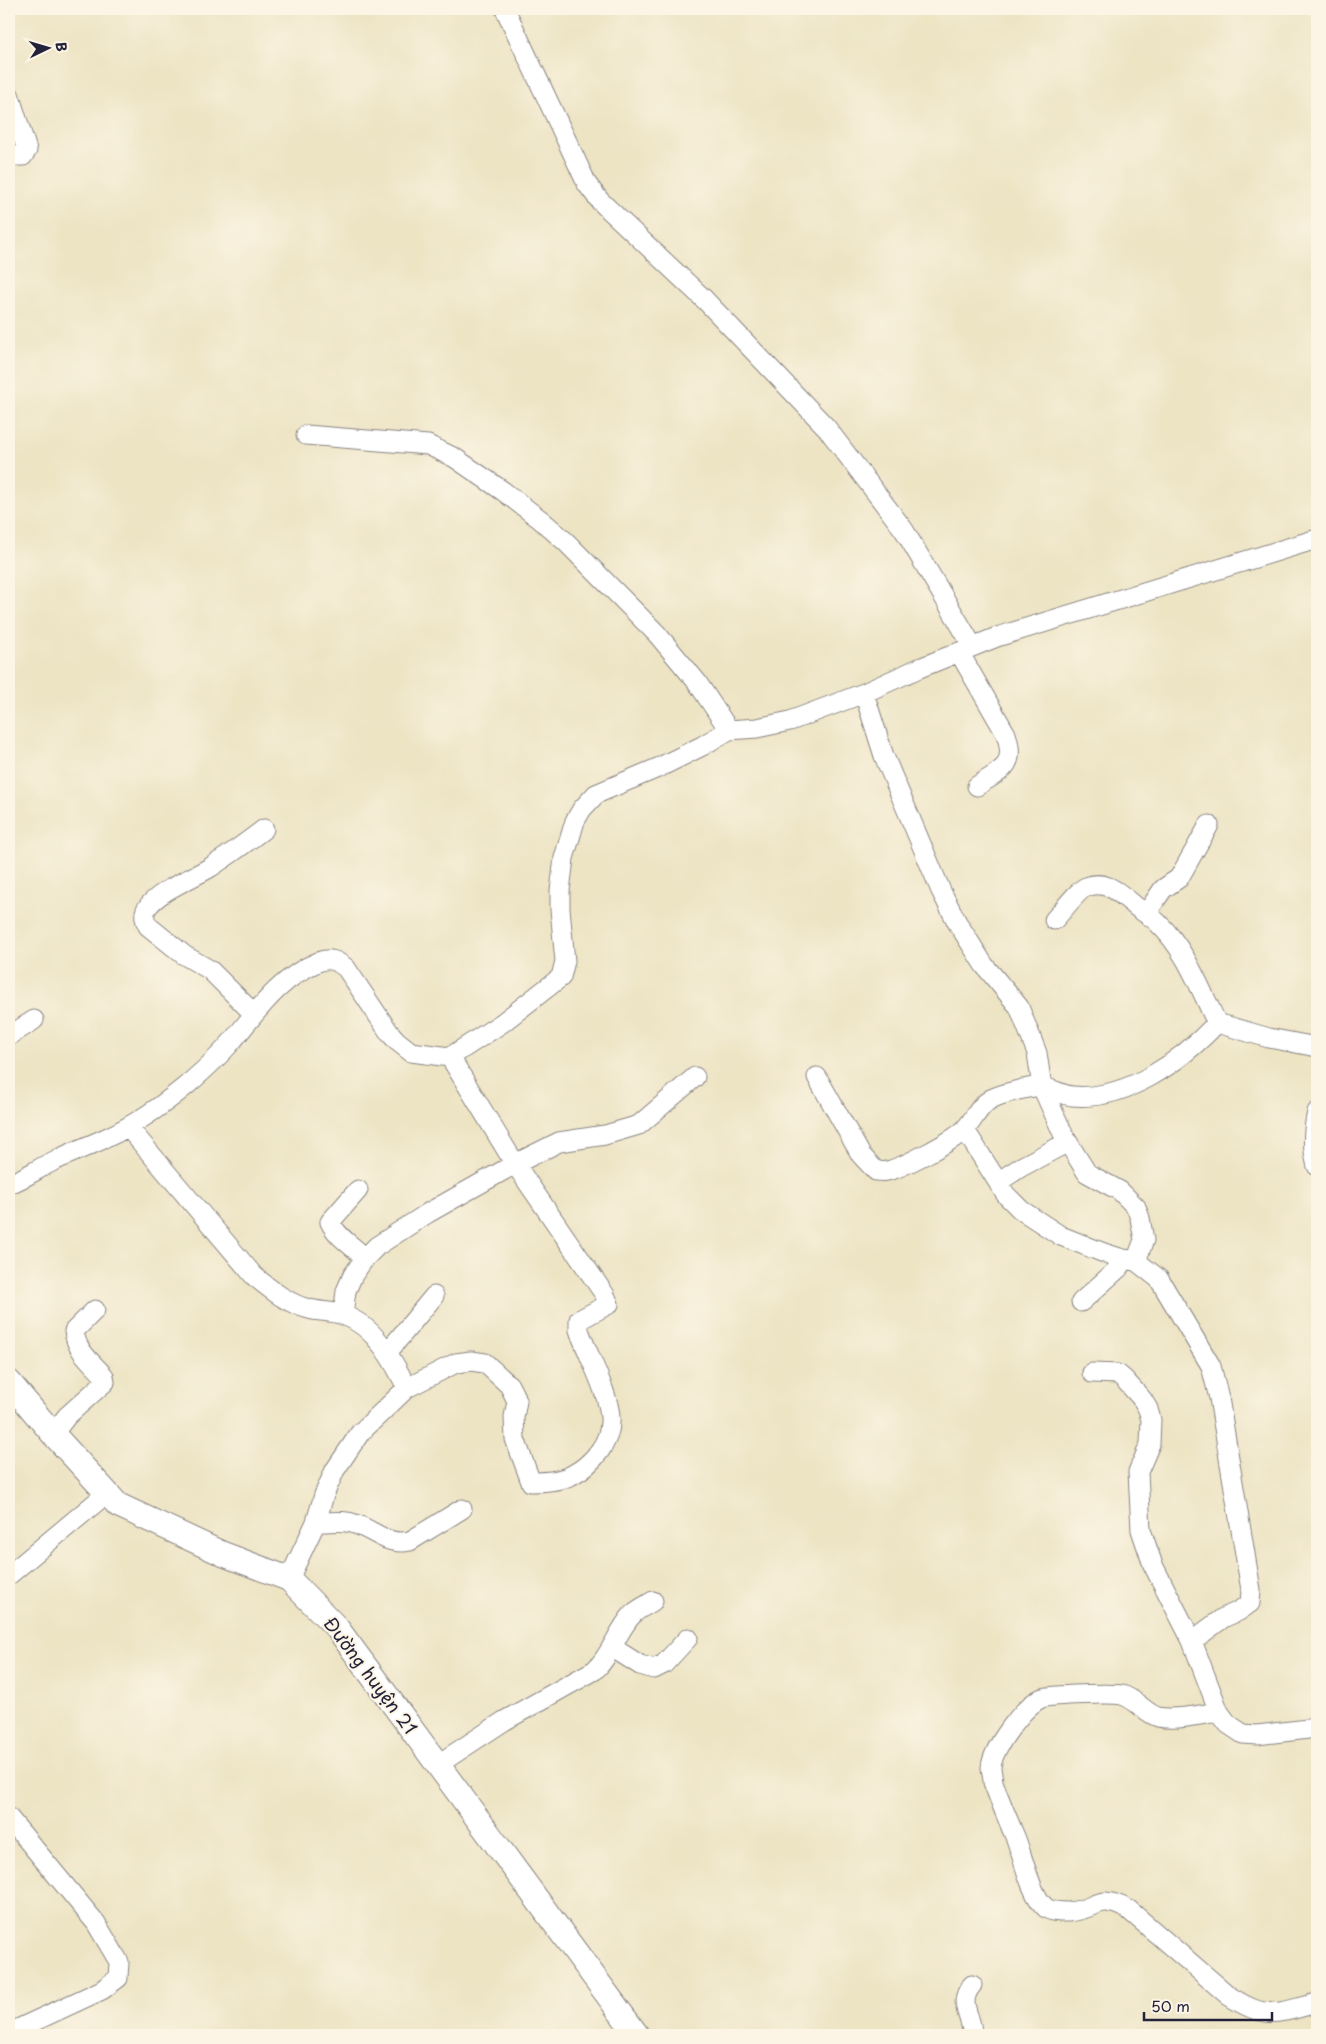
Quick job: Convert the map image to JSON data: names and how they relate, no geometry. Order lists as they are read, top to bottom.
{
  "streets": {
    "street": ["Đường huyện 21"]
  },
  "scale_bar": "50 m",
  "north": "right"
}
